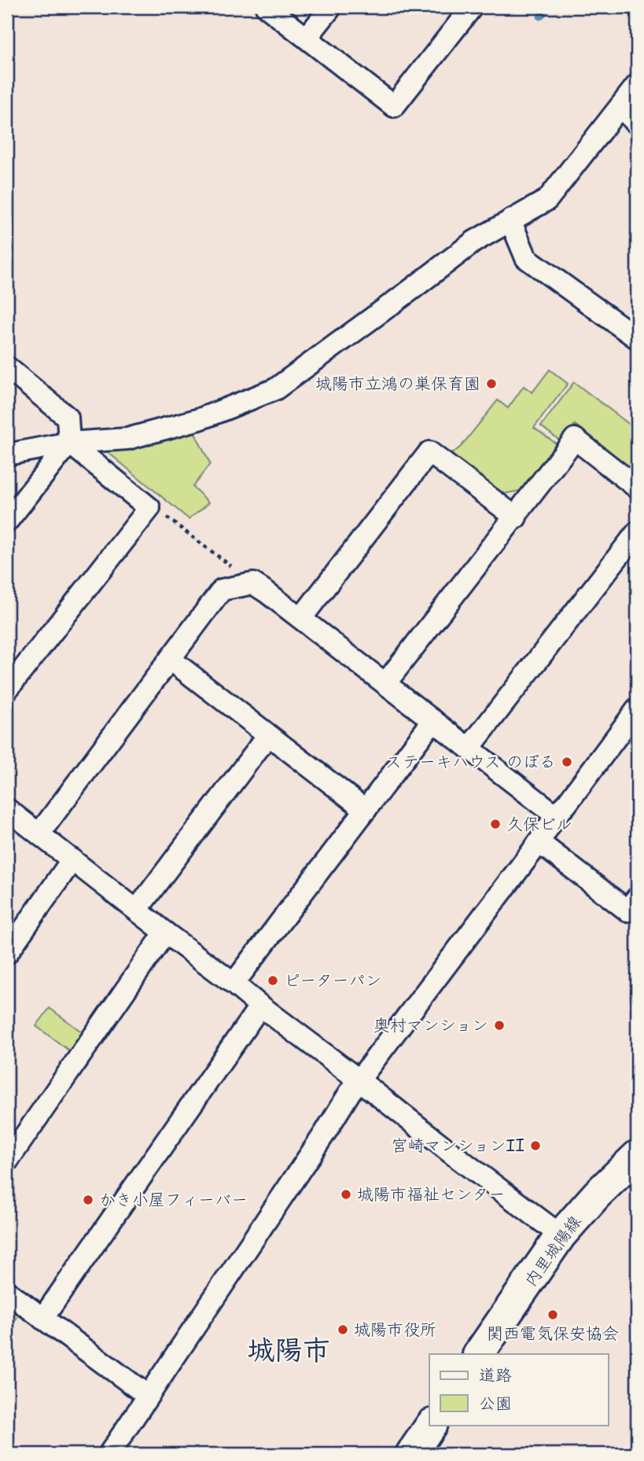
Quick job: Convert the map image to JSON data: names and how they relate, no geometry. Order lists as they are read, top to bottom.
{
  "streets": {
    "main road": ["内里城陽線"]
  },
  "districts": ["城陽市"],
  "places": [
    "城陽市立鴻の巣保育園",
    "ステーキハウス のぼる",
    "久保ビル",
    "ピーターパン",
    "奥村マンション",
    "宮崎マンションII",
    "城陽市福祉センター",
    "かき小屋フィーバー",
    "関西電気保安協会",
    "城陽市役所"
  ],
  "legend": ["道路", "公園"]
}
